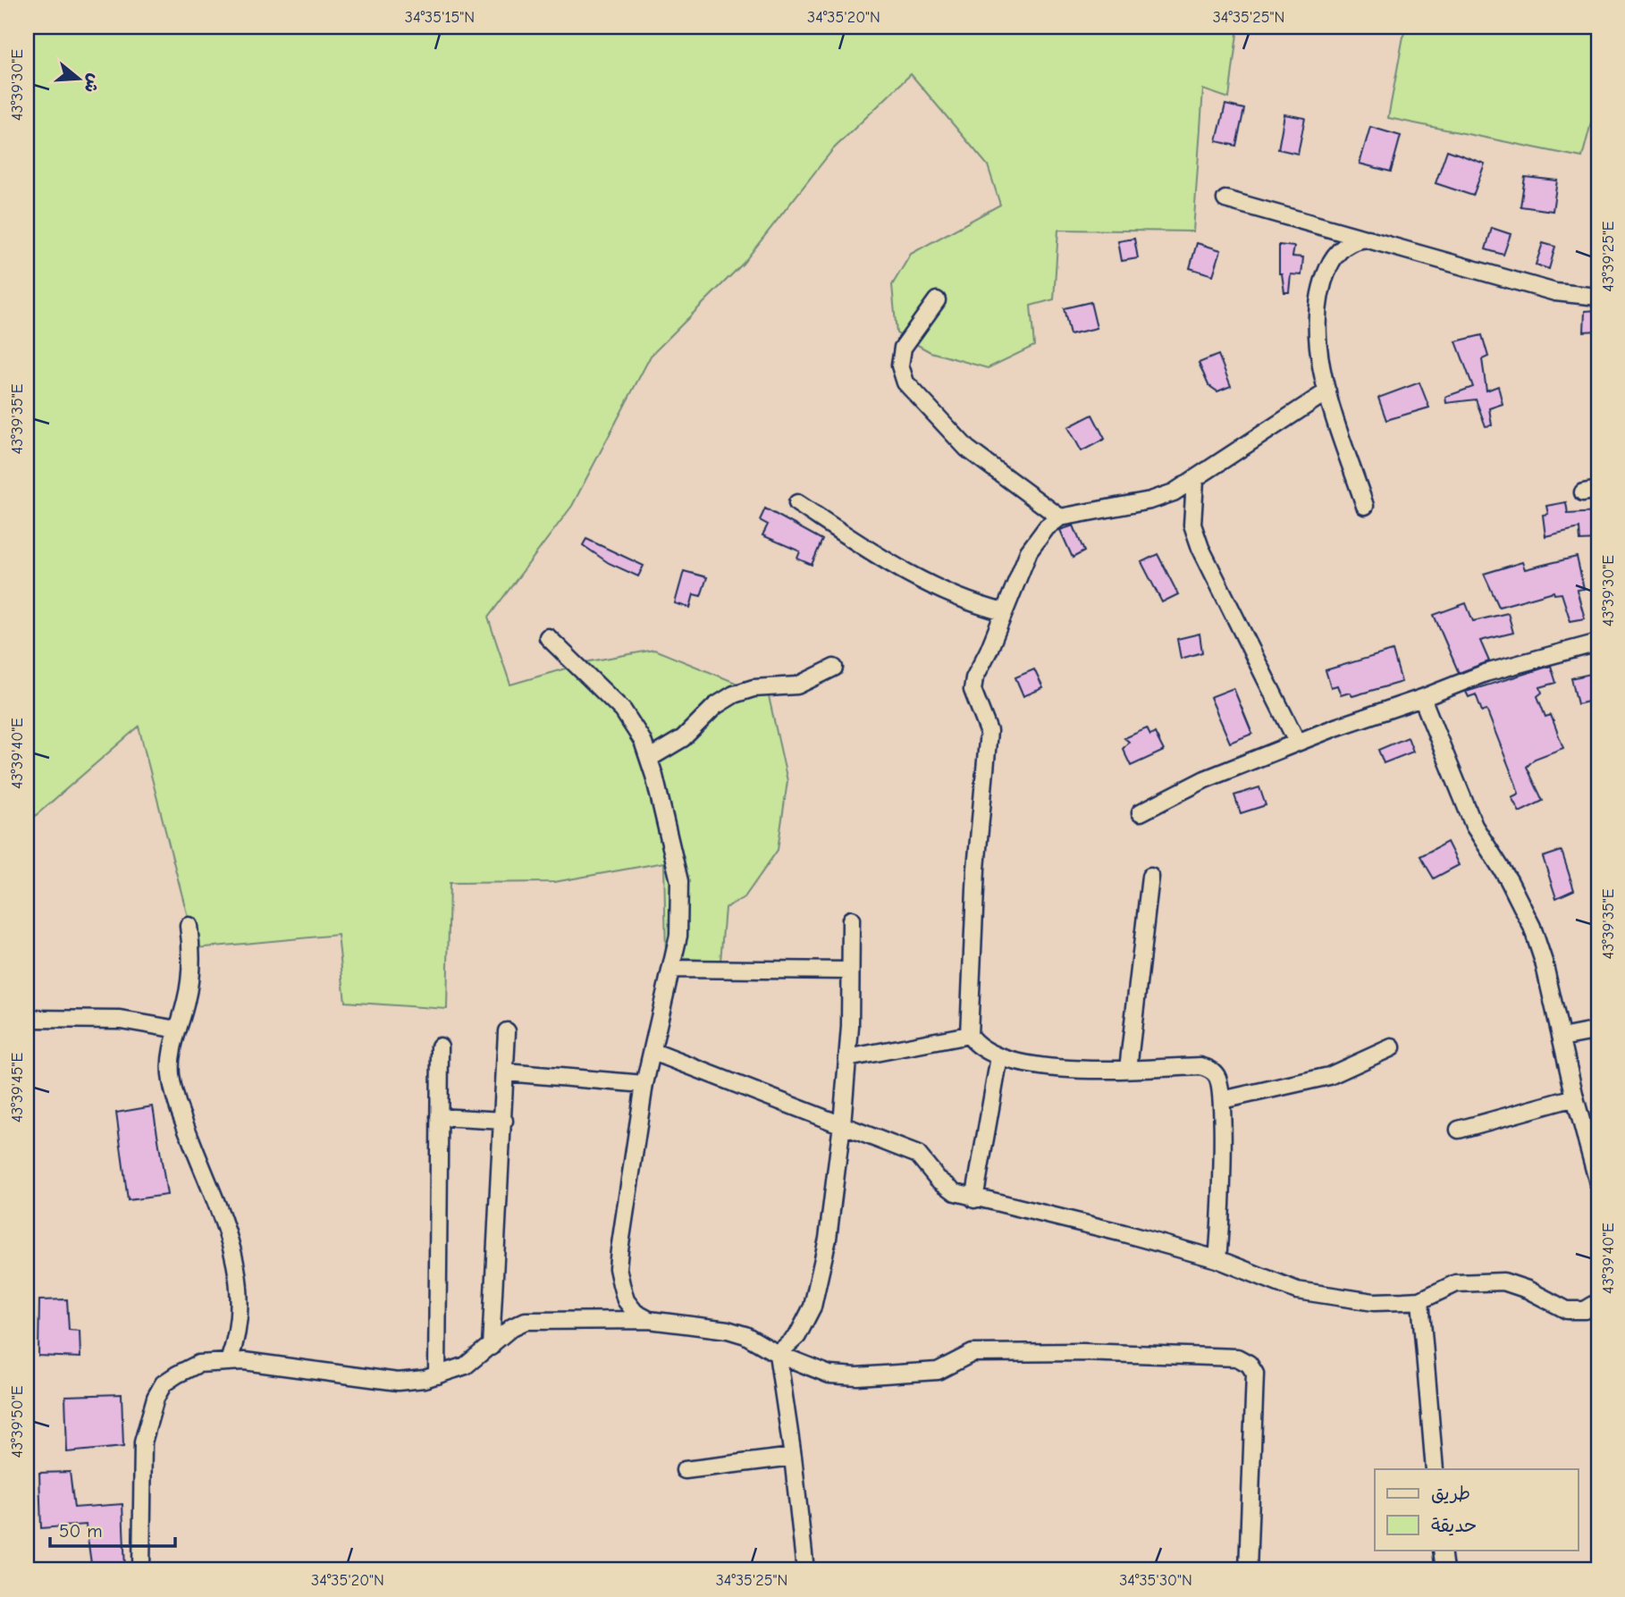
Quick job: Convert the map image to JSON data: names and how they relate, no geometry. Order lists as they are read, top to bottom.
{
  "legend": ["طريق", "حديقة"],
  "scale_bar": "50 m",
  "north": "right",
  "coordinates": [
    "34°35'15\"N",
    "34°35'20\"N",
    "34°35'25\"N",
    "43°39'30\"E",
    "43°39'25\"E",
    "43°39'35\"E",
    "43°39'40\"E",
    "43°39'45\"E",
    "43°39'50\"E",
    "34°35'30\"N"
  ]
}
